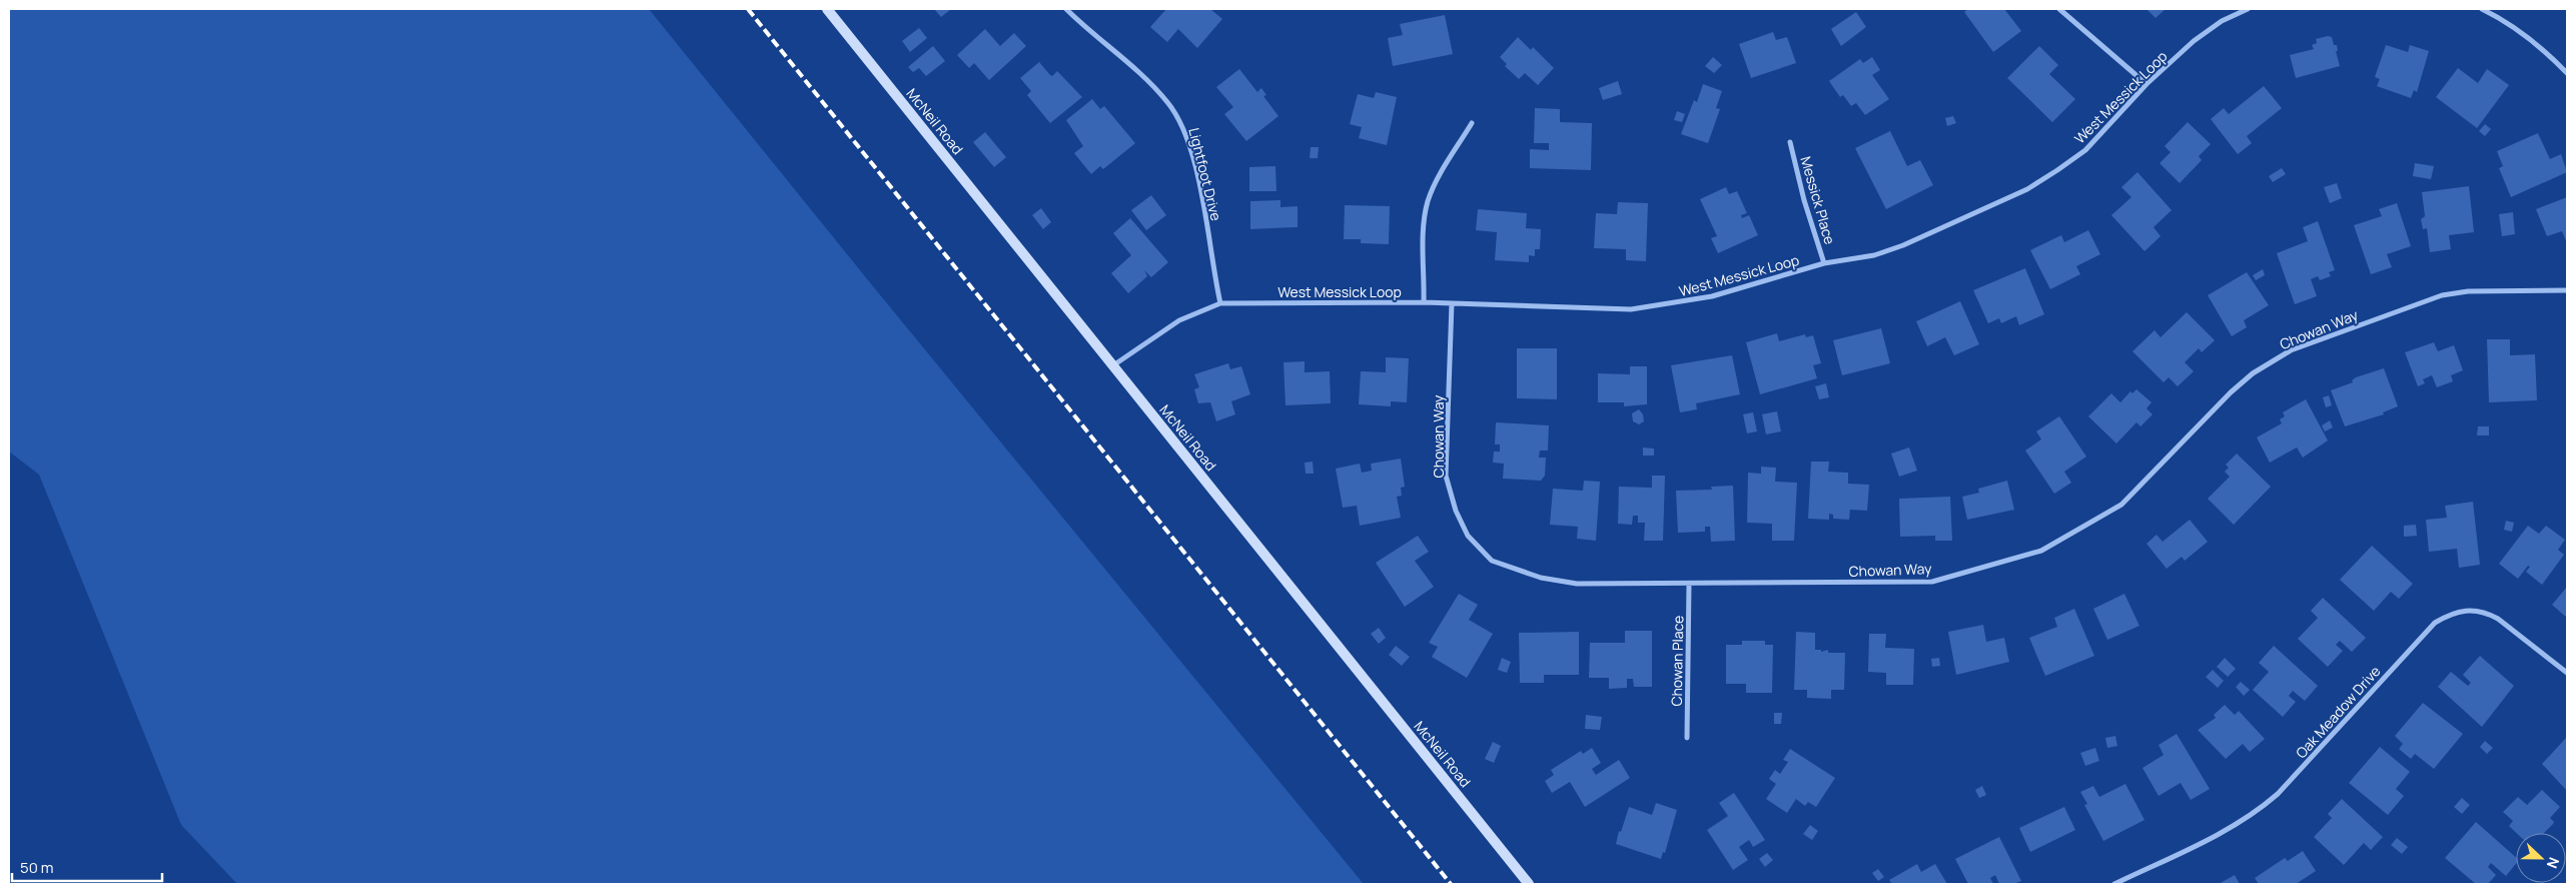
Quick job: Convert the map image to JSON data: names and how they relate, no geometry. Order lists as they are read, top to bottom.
{
  "streets": {
    "main road": ["McNeil Road"],
    "street": [
      "West Messick Loop",
      "Lightfoot Drive",
      "Messick Place",
      "Chowan Way",
      "Chowan Place",
      "Oak Meadow Drive"
    ]
  },
  "crossings": [
    ["West Messick Loop", "McNeil Road"],
    ["West Messick Loop", "Lightfoot Drive"],
    ["West Messick Loop", "Messick Place"],
    ["West Messick Loop", "Chowan Way"],
    ["Chowan Way", "Chowan Place"]
  ],
  "scale_bar": "50 m",
  "north": "right"
}
